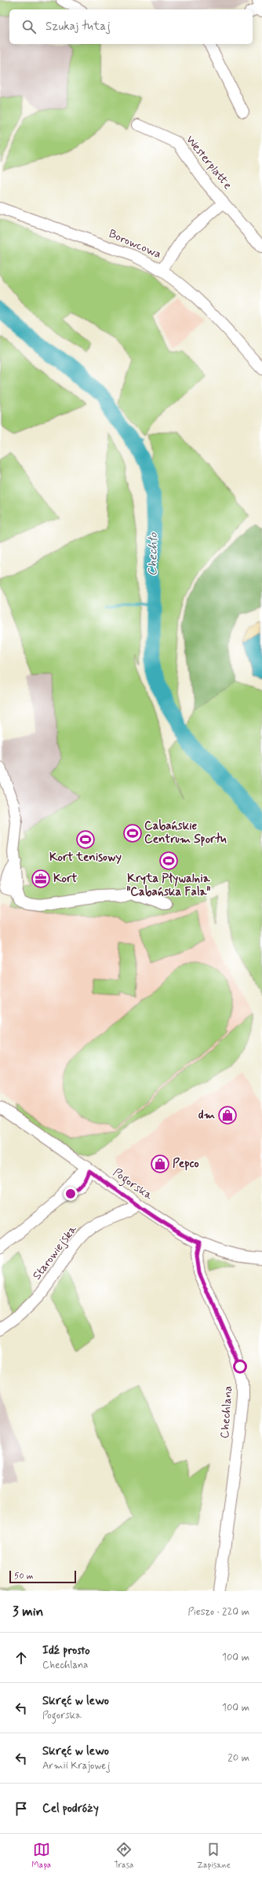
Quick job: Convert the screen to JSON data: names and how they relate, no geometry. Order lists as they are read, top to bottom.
{
  "streets": {
    "street": [
      "Westerplatte",
      "Borowcowa",
      "Pogorska",
      "Starowiejska",
      "Chechlana"
    ]
  },
  "crossings": [
    ["Westerplatte", "Borowcowa"],
    ["Pogorska", "Starowiejska"],
    ["Pogorska", "Chechlana"]
  ],
  "water": ["Chechło"],
  "places": {
    "sports": ["Cabańskie Centrum Sportu", "Kort tenisowy", "Kryta Pływalnia \"Cabańska Fala\""],
    "office": ["Kort"],
    "shop": ["dm", "Pepco"]
  },
  "scale_bar": "50 m",
  "page": {
    "search": "Szukaj tutaj",
    "scale": "50 m",
    "heading": ["3 min", "Pieszo · 220 m"],
    "list": [
      ["Idź prosto", "Chechlana", "100 m"],
      ["Skręć w lewo", "Pogorska", "100 m"],
      ["Skręć w lewo", "Armii Krajowej", "20 m"],
      "Cel podróży"
    ],
    "nav": ["Mapa", "Trasa", "Zapisane"]
  }
}
